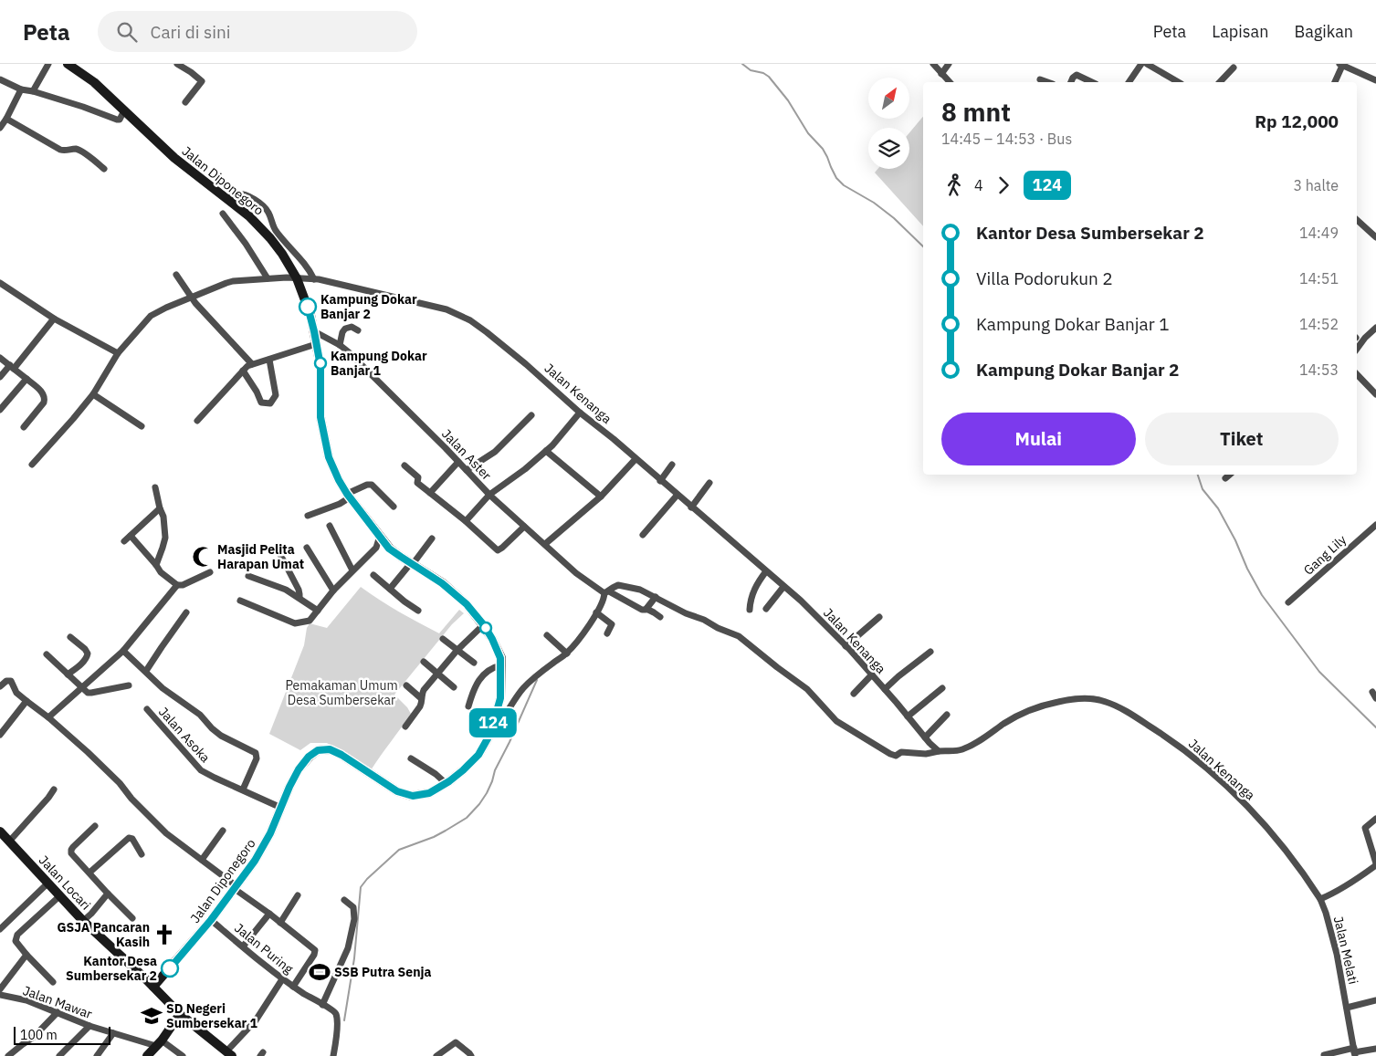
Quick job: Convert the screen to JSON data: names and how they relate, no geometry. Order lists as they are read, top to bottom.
{
  "streets": {
    "main road": ["Jalan Diponegoro", "Jalan Locari"],
    "street": [
      "Jalan Kenanga",
      "Jalan Aster",
      "Gang Lily",
      "Jalan Asoka",
      "Jalan Puring",
      "Jalan Melati",
      "Jalan Mawar"
    ]
  },
  "crossings": [
    ["Jalan Diponegoro", "Jalan Kenanga"],
    ["Jalan Diponegoro", "Jalan Aster"],
    ["Jalan Diponegoro", "Jalan Asoka"],
    ["Jalan Diponegoro", "Jalan Locari"],
    ["Jalan Diponegoro", "Jalan Puring"],
    ["Jalan Kenanga", "Jalan Melati"]
  ],
  "parks": ["Pemakaman Umum Desa Sumbersekar"],
  "places": {
    "other": ["Kampung Dokar Banjar 2", "Kampung Dokar Banjar 1", "Kantor Desa Sumbersekar 2"],
    "mosque": ["Masjid Pelita Harapan Umat"],
    "church": ["GSJA Pancaran Kasih"],
    "sports": ["SSB Putra Senja"],
    "school or university": ["SD Negeri Sumbersekar 1"]
  },
  "lines": ["bus line 124"],
  "scale_bar": "100 m",
  "north": "top right",
  "page": {
    "header": "Peta",
    "search": "Cari di sini",
    "nav": ["Peta", "Lapisan", "Bagikan"],
    "on_map": "124",
    "heading": ["8 mnt", "14:45 – 14:53 · Bus", "Rp 12,000"],
    "legs": ["4", "124", "3 halte"],
    "list": [
      {
        "name": "Kantor Desa Sumbersekar 2",
        "value": "14:49"
      },
      {
        "name": "Villa Podorukun 2",
        "value": "14:51"
      },
      {
        "name": "Kampung Dokar Banjar 1",
        "value": "14:52"
      },
      {
        "name": "Kampung Dokar Banjar 2",
        "value": "14:53"
      }
    ],
    "buttons": ["Mulai", "Tiket"],
    "scale": "100 m"
  }
}
